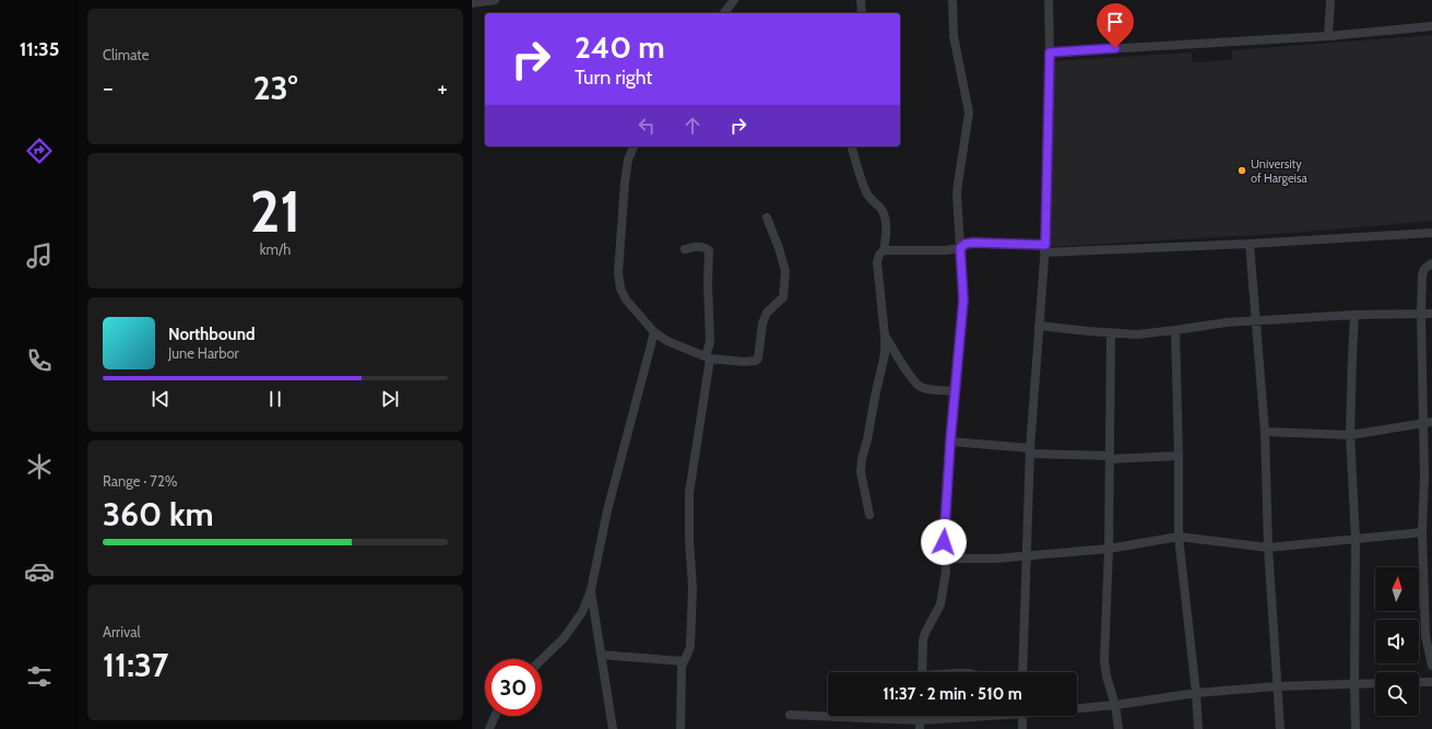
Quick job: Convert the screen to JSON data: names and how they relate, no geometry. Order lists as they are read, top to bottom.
{
  "places": ["University of Hargeisa"],
  "north": "top",
  "page": {
    "tabs": "11:35",
    "tile": [
      "Climate",
      ["21", "km/h"],
      ["Range · 72%", "360 km"],
      ["Arrival", "11:37"]
    ],
    "turn": ["240 m", "Turn right"],
    "heat": ["−", "23°", "+"],
    "song": ["Northbound", "June Harbor"],
    "limit": "30",
    "trip": "11:37 · 2 min · 510 m"
  }
}
